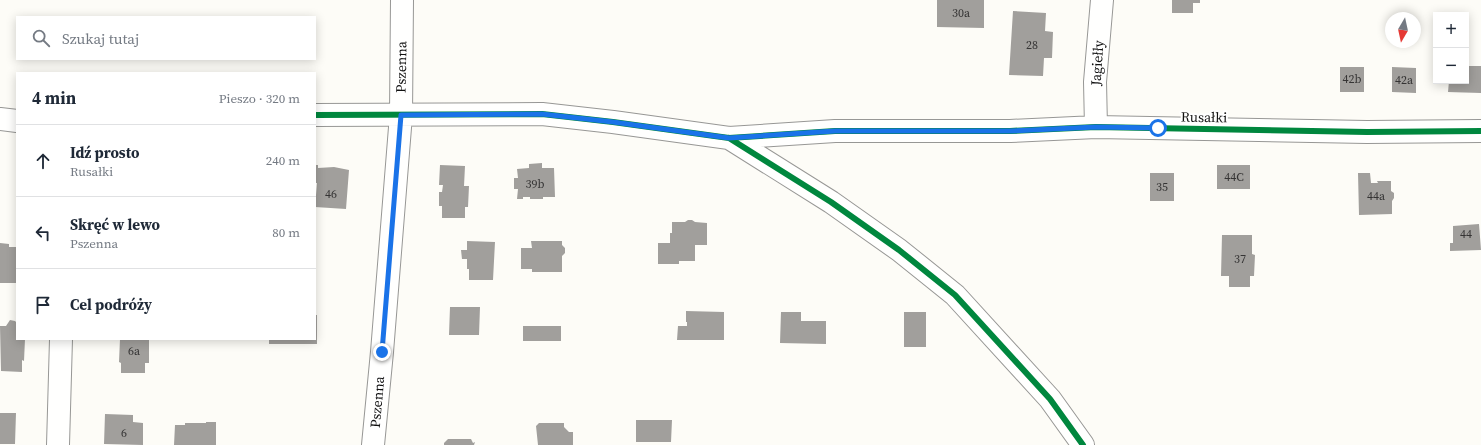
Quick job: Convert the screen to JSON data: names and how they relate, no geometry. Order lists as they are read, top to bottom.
{
  "streets": {
    "street": ["Jagiełły", "Pszenna", "Rusałki"]
  },
  "crossings": [
    ["Jagiełły", "Rusałki"],
    ["Pszenna", "Rusałki"]
  ],
  "house_numbers": [
    "30a",
    "28",
    "42b",
    "42a",
    "44C",
    "39b",
    "35",
    "46",
    "44a",
    "44",
    "37",
    "6a",
    "6"
  ],
  "north": "bottom",
  "page": {
    "map_buttons": ["+", "−"],
    "search": "Szukaj tutaj",
    "heading": ["4 min", "Pieszo · 320 m"],
    "list": [
      ["Idź prosto", "Rusałki", "240 m"],
      ["Skręć w lewo", "Pszenna", "80 m"],
      "Cel podróży"
    ]
  }
}
